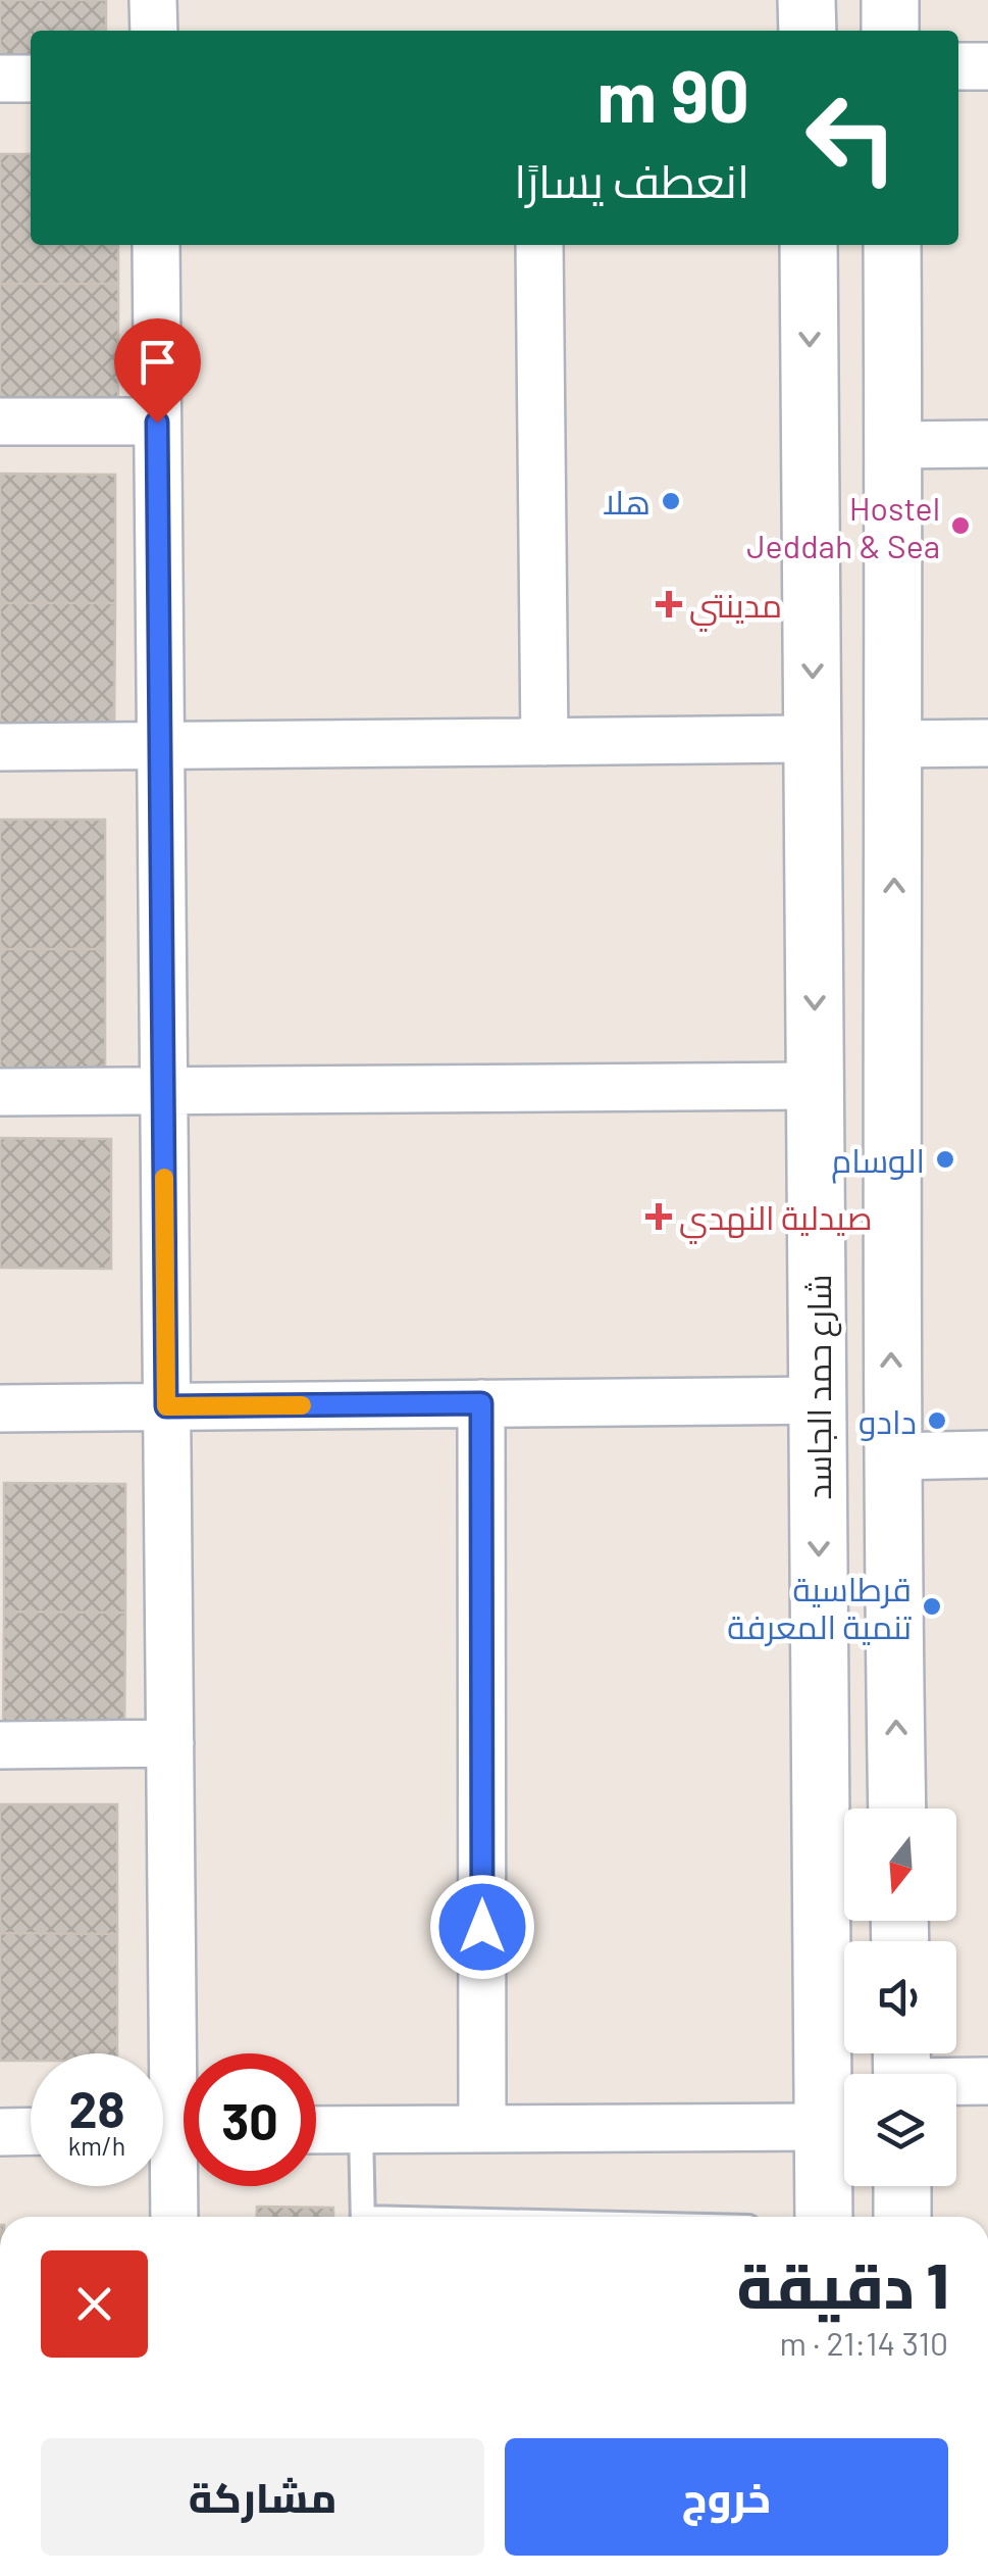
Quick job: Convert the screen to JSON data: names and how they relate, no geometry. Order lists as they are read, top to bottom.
{
  "streets": {
    "street": ["شارع حمد الجاسد"]
  },
  "places": {
    "other": [
      "هلا",
      "Hostel Jeddah & Sea",
      "الوسام",
      "دادو",
      "قرطاسية تنمية المعرفة"
    ],
    "health": ["مدينتي", "صيدلية النهدي"]
  },
  "north": "bottom",
  "page": {
    "turn": ["90 m", "انعطف يسارًا"],
    "speed": "28 km/h",
    "limit": "30",
    "heading": ["1 دقيقة", "310 m · 21:14"],
    "buttons": ["خروج", "مشاركة"]
  }
}
